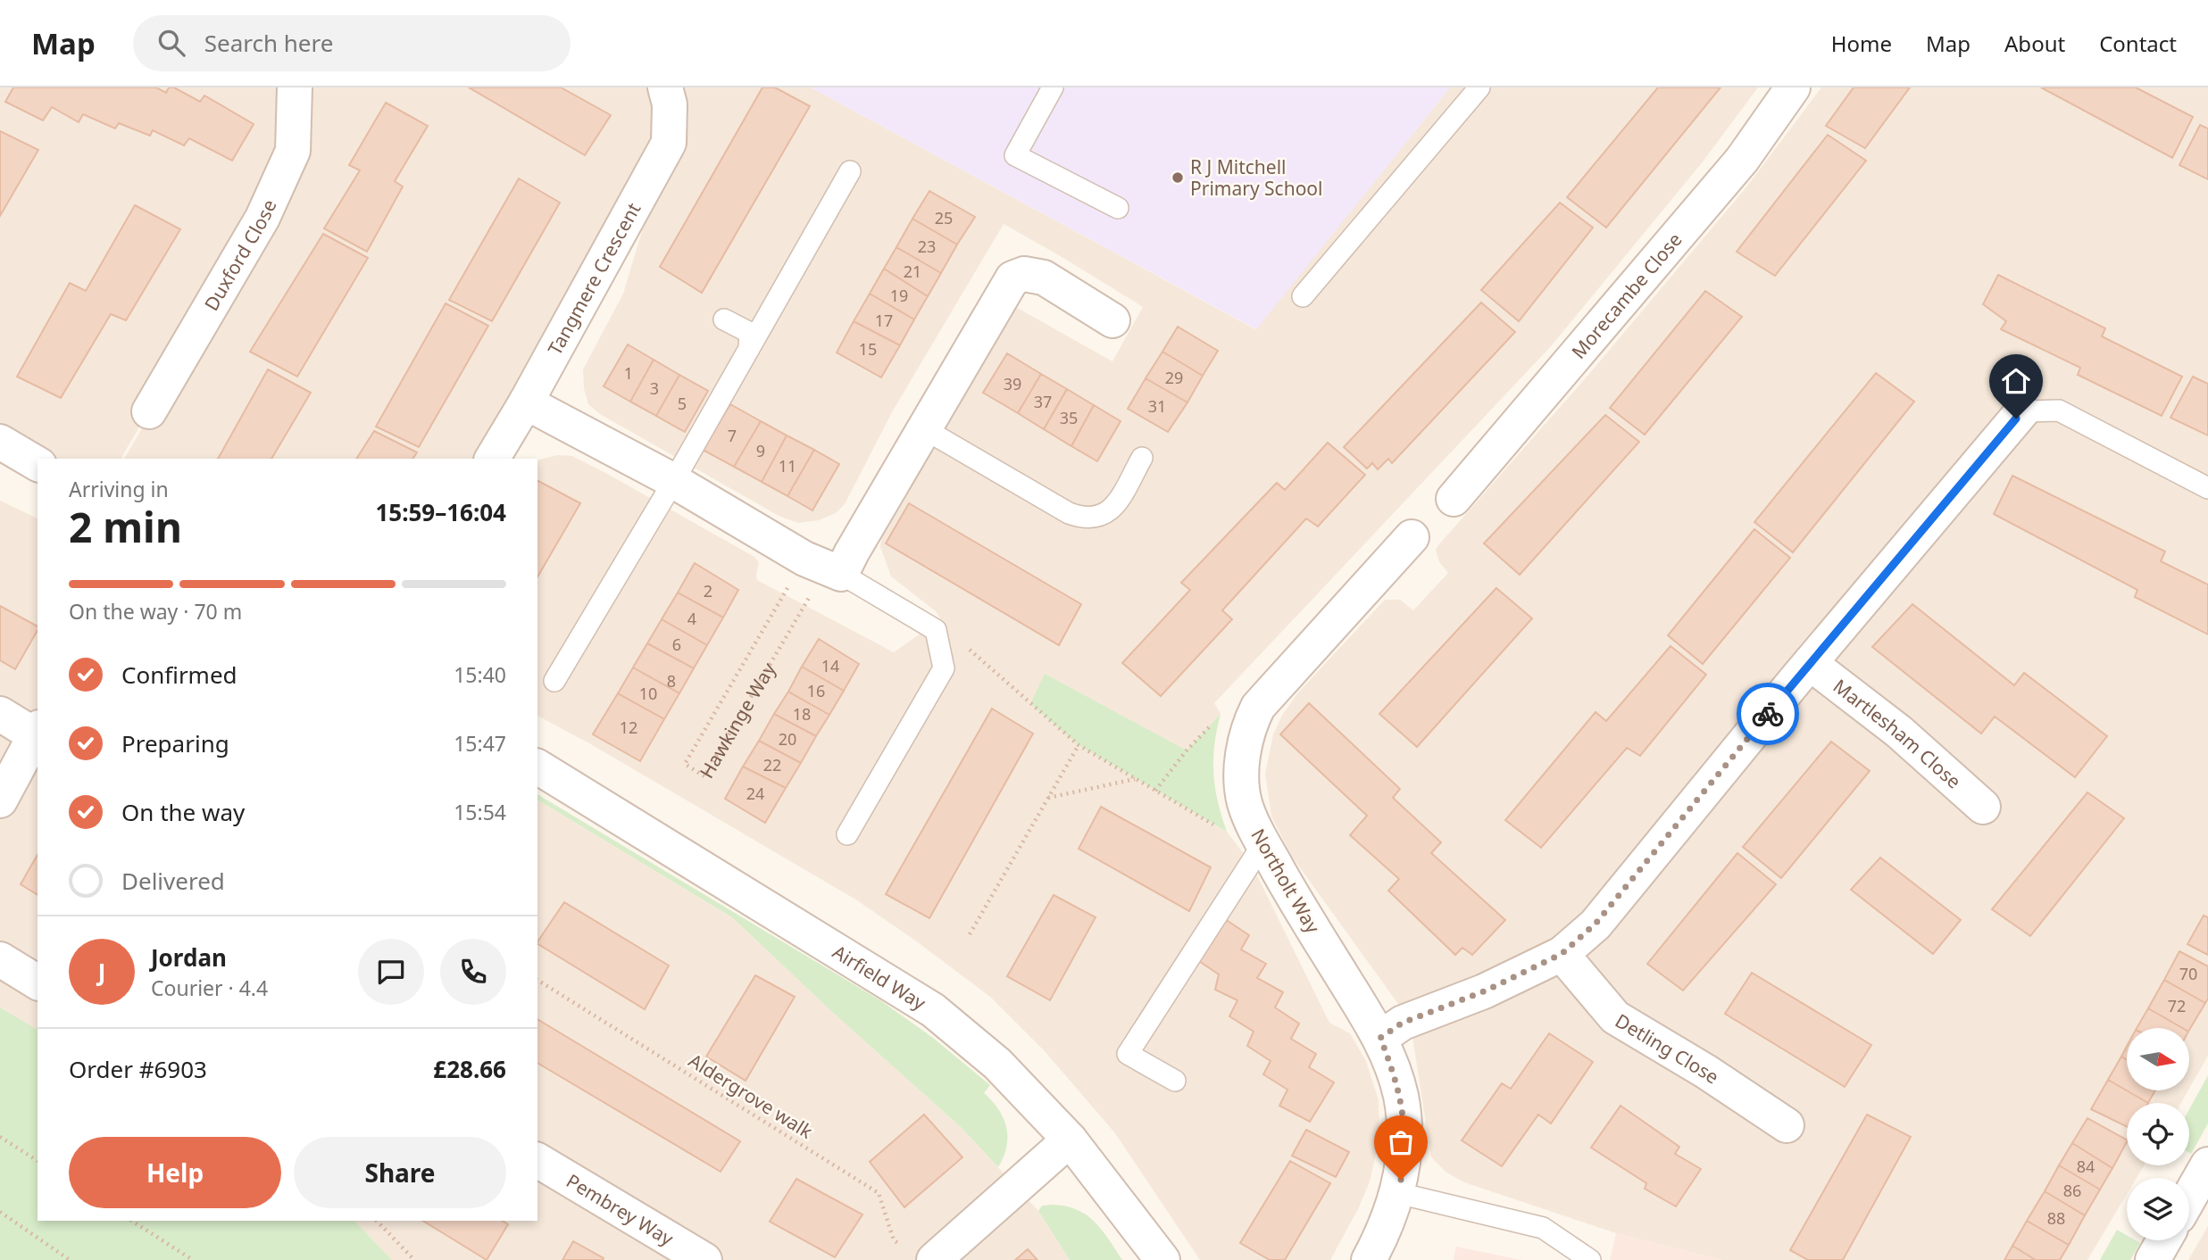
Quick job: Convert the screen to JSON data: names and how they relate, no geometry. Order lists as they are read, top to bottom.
{
  "streets": {
    "street": [
      "Duxford Close",
      "Tangmere Crescent",
      "Morecambe Close",
      "Martlesham Close",
      "Northolt Way",
      "Airfield Way",
      "Detling Close",
      "Pembrey Way"
    ],
    "path": ["Hawkinge Way", "Aldergrove walk"]
  },
  "places": ["R J Mitchell Primary School"],
  "house_numbers": [
    "25",
    "23",
    "21",
    "19",
    "17",
    "15",
    "1",
    "29",
    "39",
    "3",
    "37",
    "5",
    "31",
    "35",
    "7",
    "9",
    "11",
    "2",
    "4",
    "6",
    "14",
    "8",
    "16",
    "10",
    "18",
    "12",
    "20",
    "22",
    "24",
    "70",
    "72",
    "84",
    "86",
    "88"
  ],
  "north": "right",
  "page": {
    "header": "Map",
    "search": "Search here",
    "nav": [
      "Home",
      "Map",
      "About",
      "Contact"
    ],
    "heading": ["2 min", "Arriving in", "15:59–16:04"],
    "panel": [
      "Jordan",
      "Courier · 4.4",
      "Order #6903",
      "£28.66"
    ],
    "bar": "On the way · 70 m",
    "list": [
      ["Confirmed", "15:40"],
      ["Preparing", "15:47"],
      ["On the way", "15:54"],
      "Delivered"
    ],
    "round": "J",
    "buttons": ["Help", "Share"]
  }
}
